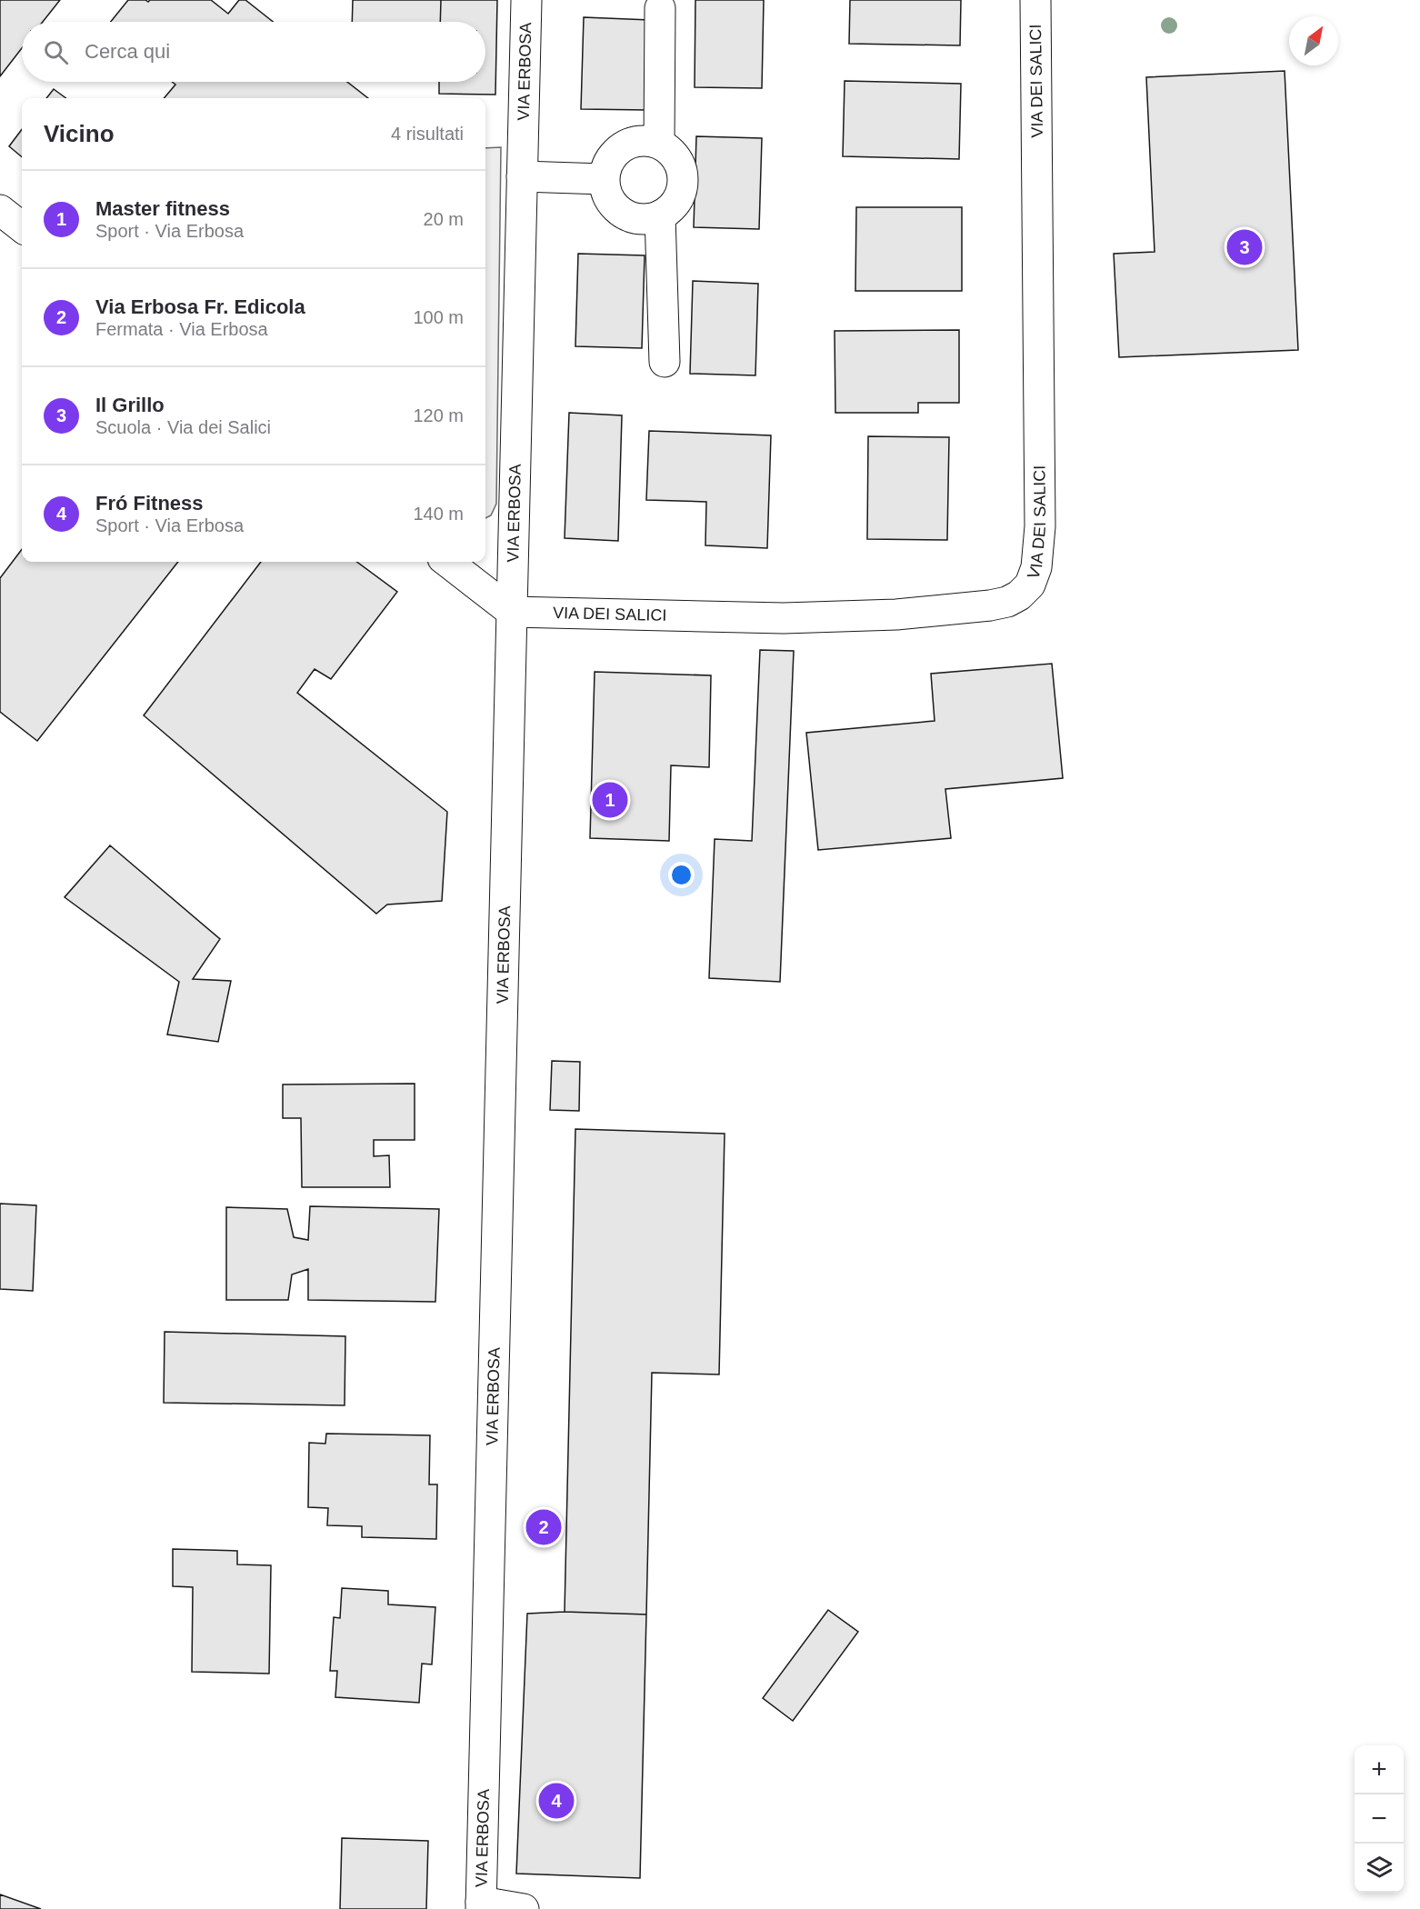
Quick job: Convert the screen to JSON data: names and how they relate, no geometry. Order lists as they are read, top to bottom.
{
  "streets": {
    "street": ["VIA ERBOSA", "VIA DEI SALICI"]
  },
  "crossings": [
    ["VIA ERBOSA", "VIA DEI SALICI"]
  ],
  "north": "top right",
  "page": {
    "search": "Cerca qui",
    "heading": ["Vicino", "4 risultati"],
    "list": [
      {
        "mark": "1",
        "name": "Master fitness",
        "note": "Sport · Via Erbosa",
        "value": "20 m"
      },
      {
        "mark": "2",
        "name": "Via Erbosa Fr. Edicola",
        "note": "Fermata · Via Erbosa",
        "value": "100 m"
      },
      {
        "mark": "3",
        "name": "Il Grillo",
        "note": "Scuola · Via dei Salici",
        "value": "120 m"
      },
      {
        "mark": "4",
        "name": "Fró Fitness",
        "note": "Sport · Via Erbosa",
        "value": "140 m"
      }
    ],
    "pins": [
      "3",
      "1",
      "2",
      "4"
    ],
    "map_buttons": ["+", "−"]
  }
}
